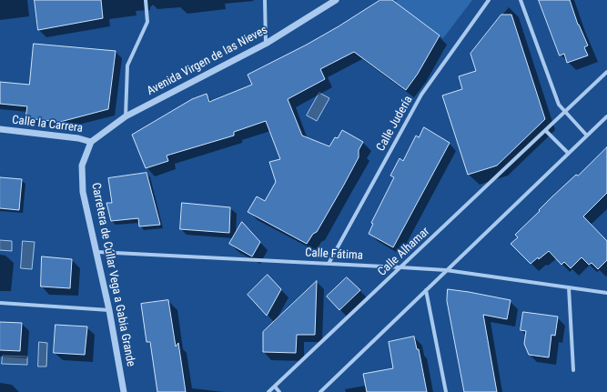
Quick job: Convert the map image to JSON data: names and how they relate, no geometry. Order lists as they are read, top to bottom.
{
  "streets": {
    "street": [
      "Avenida Virgen de las Nieves",
      "Calle Judería",
      "Calle la Carrera",
      "Calle Alhamar",
      "Calle Fátima",
      "Carretera de Cúllar Vega a Gabia Grande"
    ]
  },
  "crossings": [
    ["Avenida Virgen de las Nieves", "Calle la Carrera"],
    ["Avenida Virgen de las Nieves", "Carretera de Cúllar Vega a Gabia Grande"],
    ["Calle Judería", "Calle Fátima"],
    ["Calle la Carrera", "Carretera de Cúllar Vega a Gabia Grande"],
    ["Calle Alhamar", "Calle Fátima"],
    ["Calle Fátima", "Carretera de Cúllar Vega a Gabia Grande"]
  ]
}
